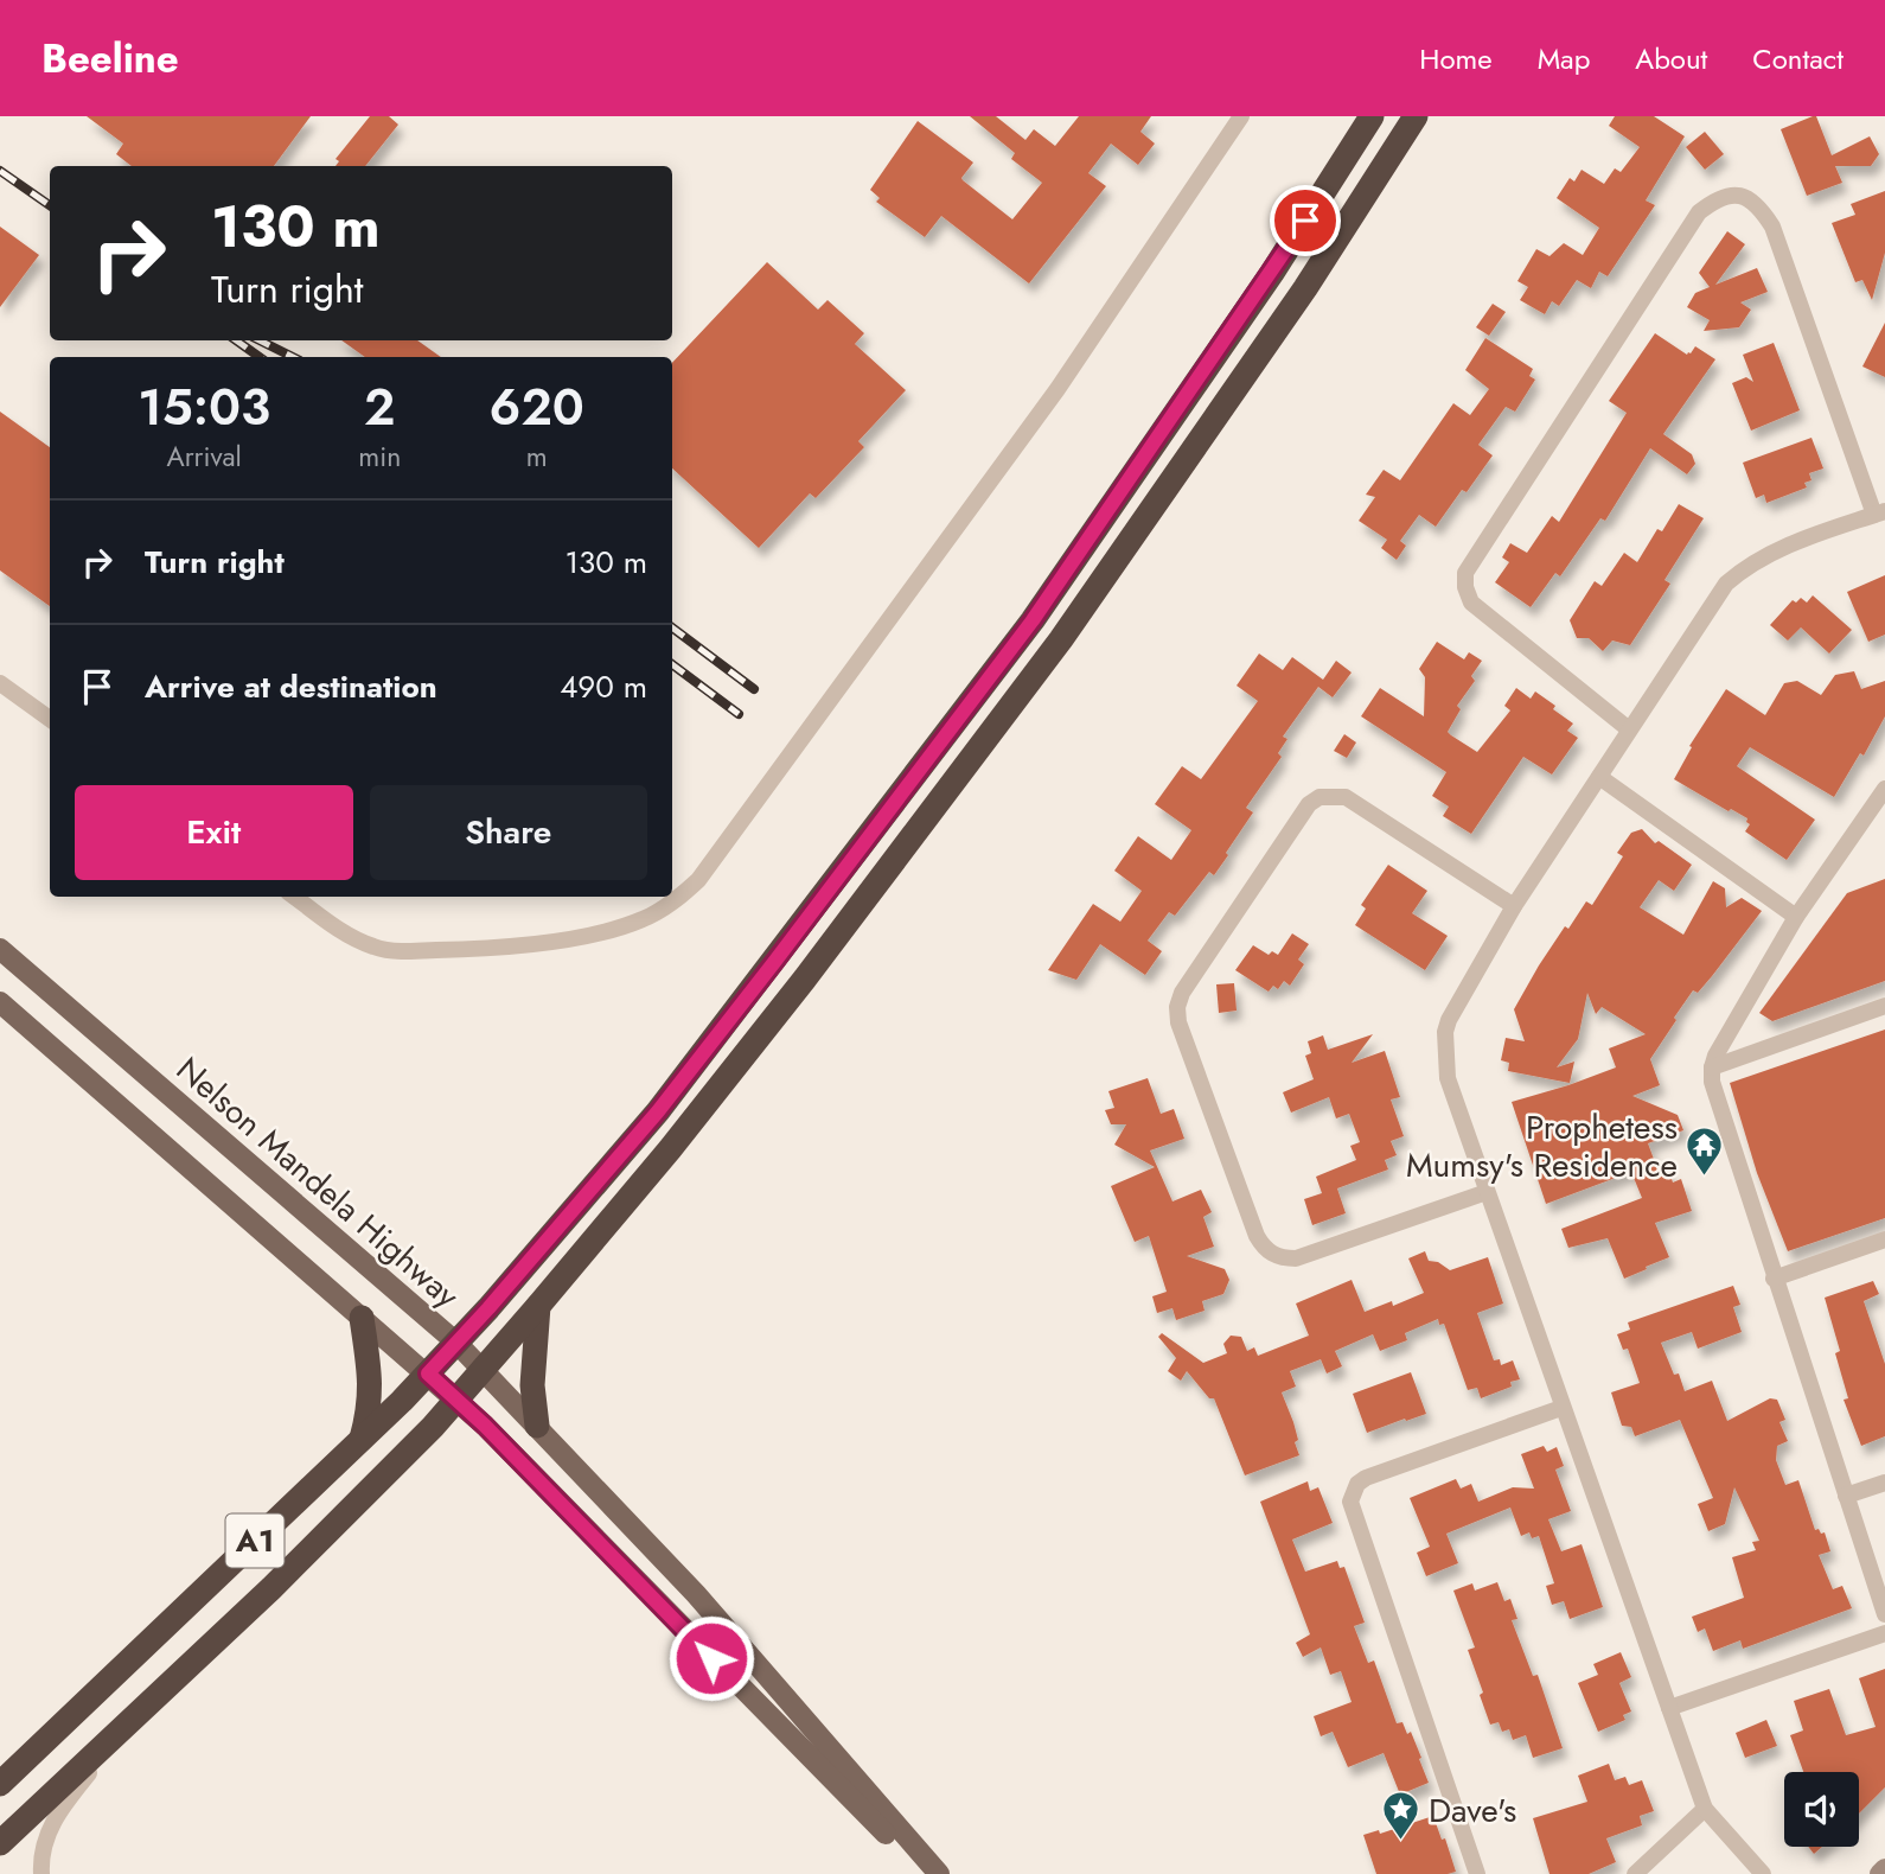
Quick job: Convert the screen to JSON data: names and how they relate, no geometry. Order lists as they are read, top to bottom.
{
  "streets": {
    "highway": ["A1"],
    "main road": ["Nelson Mandela Highway"]
  },
  "crossings": [
    ["Nelson Mandela Highway", "A1"]
  ],
  "places": {
    "temple": ["Prophetess Mumsy's Residence"],
    "place": ["Dave's"]
  },
  "page": {
    "header": "Beeline",
    "nav": [
      "Home",
      "Map",
      "About",
      "Contact"
    ],
    "turn": ["130 m", "Turn right"],
    "eta": [
      "15:03",
      "Arrival",
      "2",
      "min",
      "620",
      "m"
    ],
    "list": [
      {
        "name": "Turn right",
        "value": "130 m"
      },
      {
        "name": "Arrive at destination",
        "value": "490 m"
      }
    ],
    "buttons": ["Exit", "Share"]
  }
}
